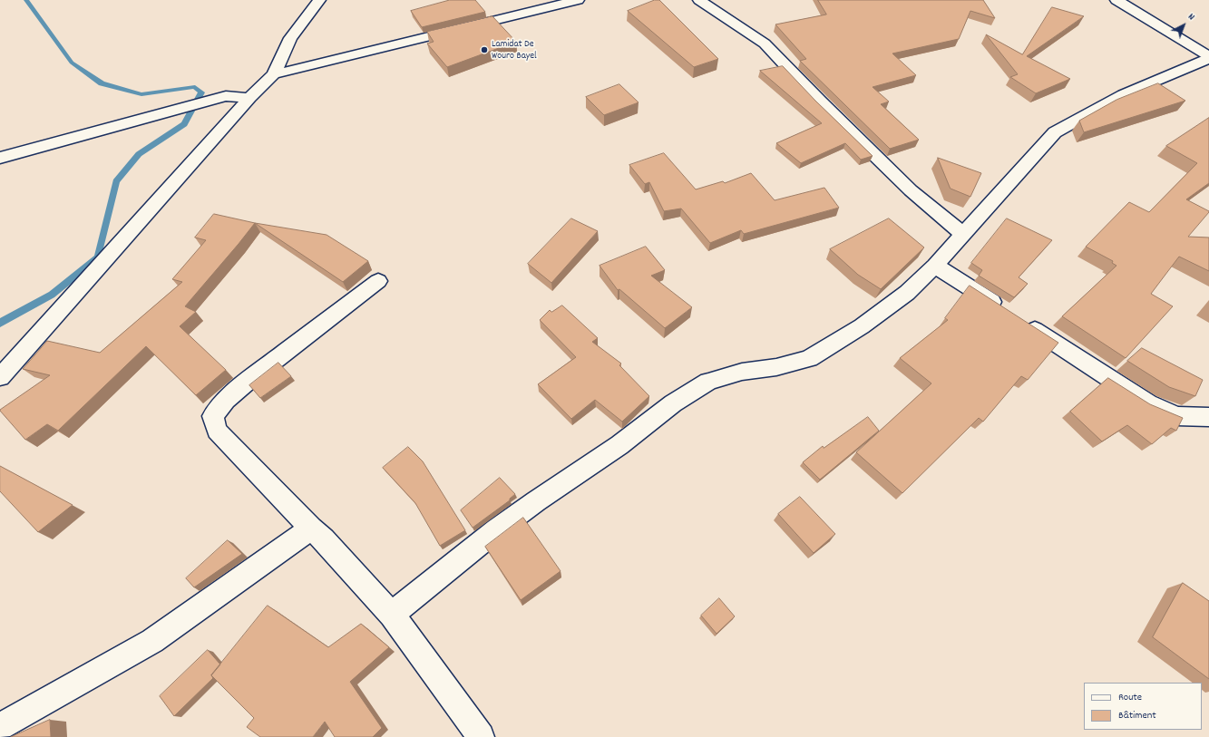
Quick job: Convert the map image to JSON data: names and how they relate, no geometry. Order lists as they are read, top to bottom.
{
  "places": ["Lamidat De Wouro Bayel"],
  "legend": ["Route", "Bâtiment"],
  "north": "top right"
}
